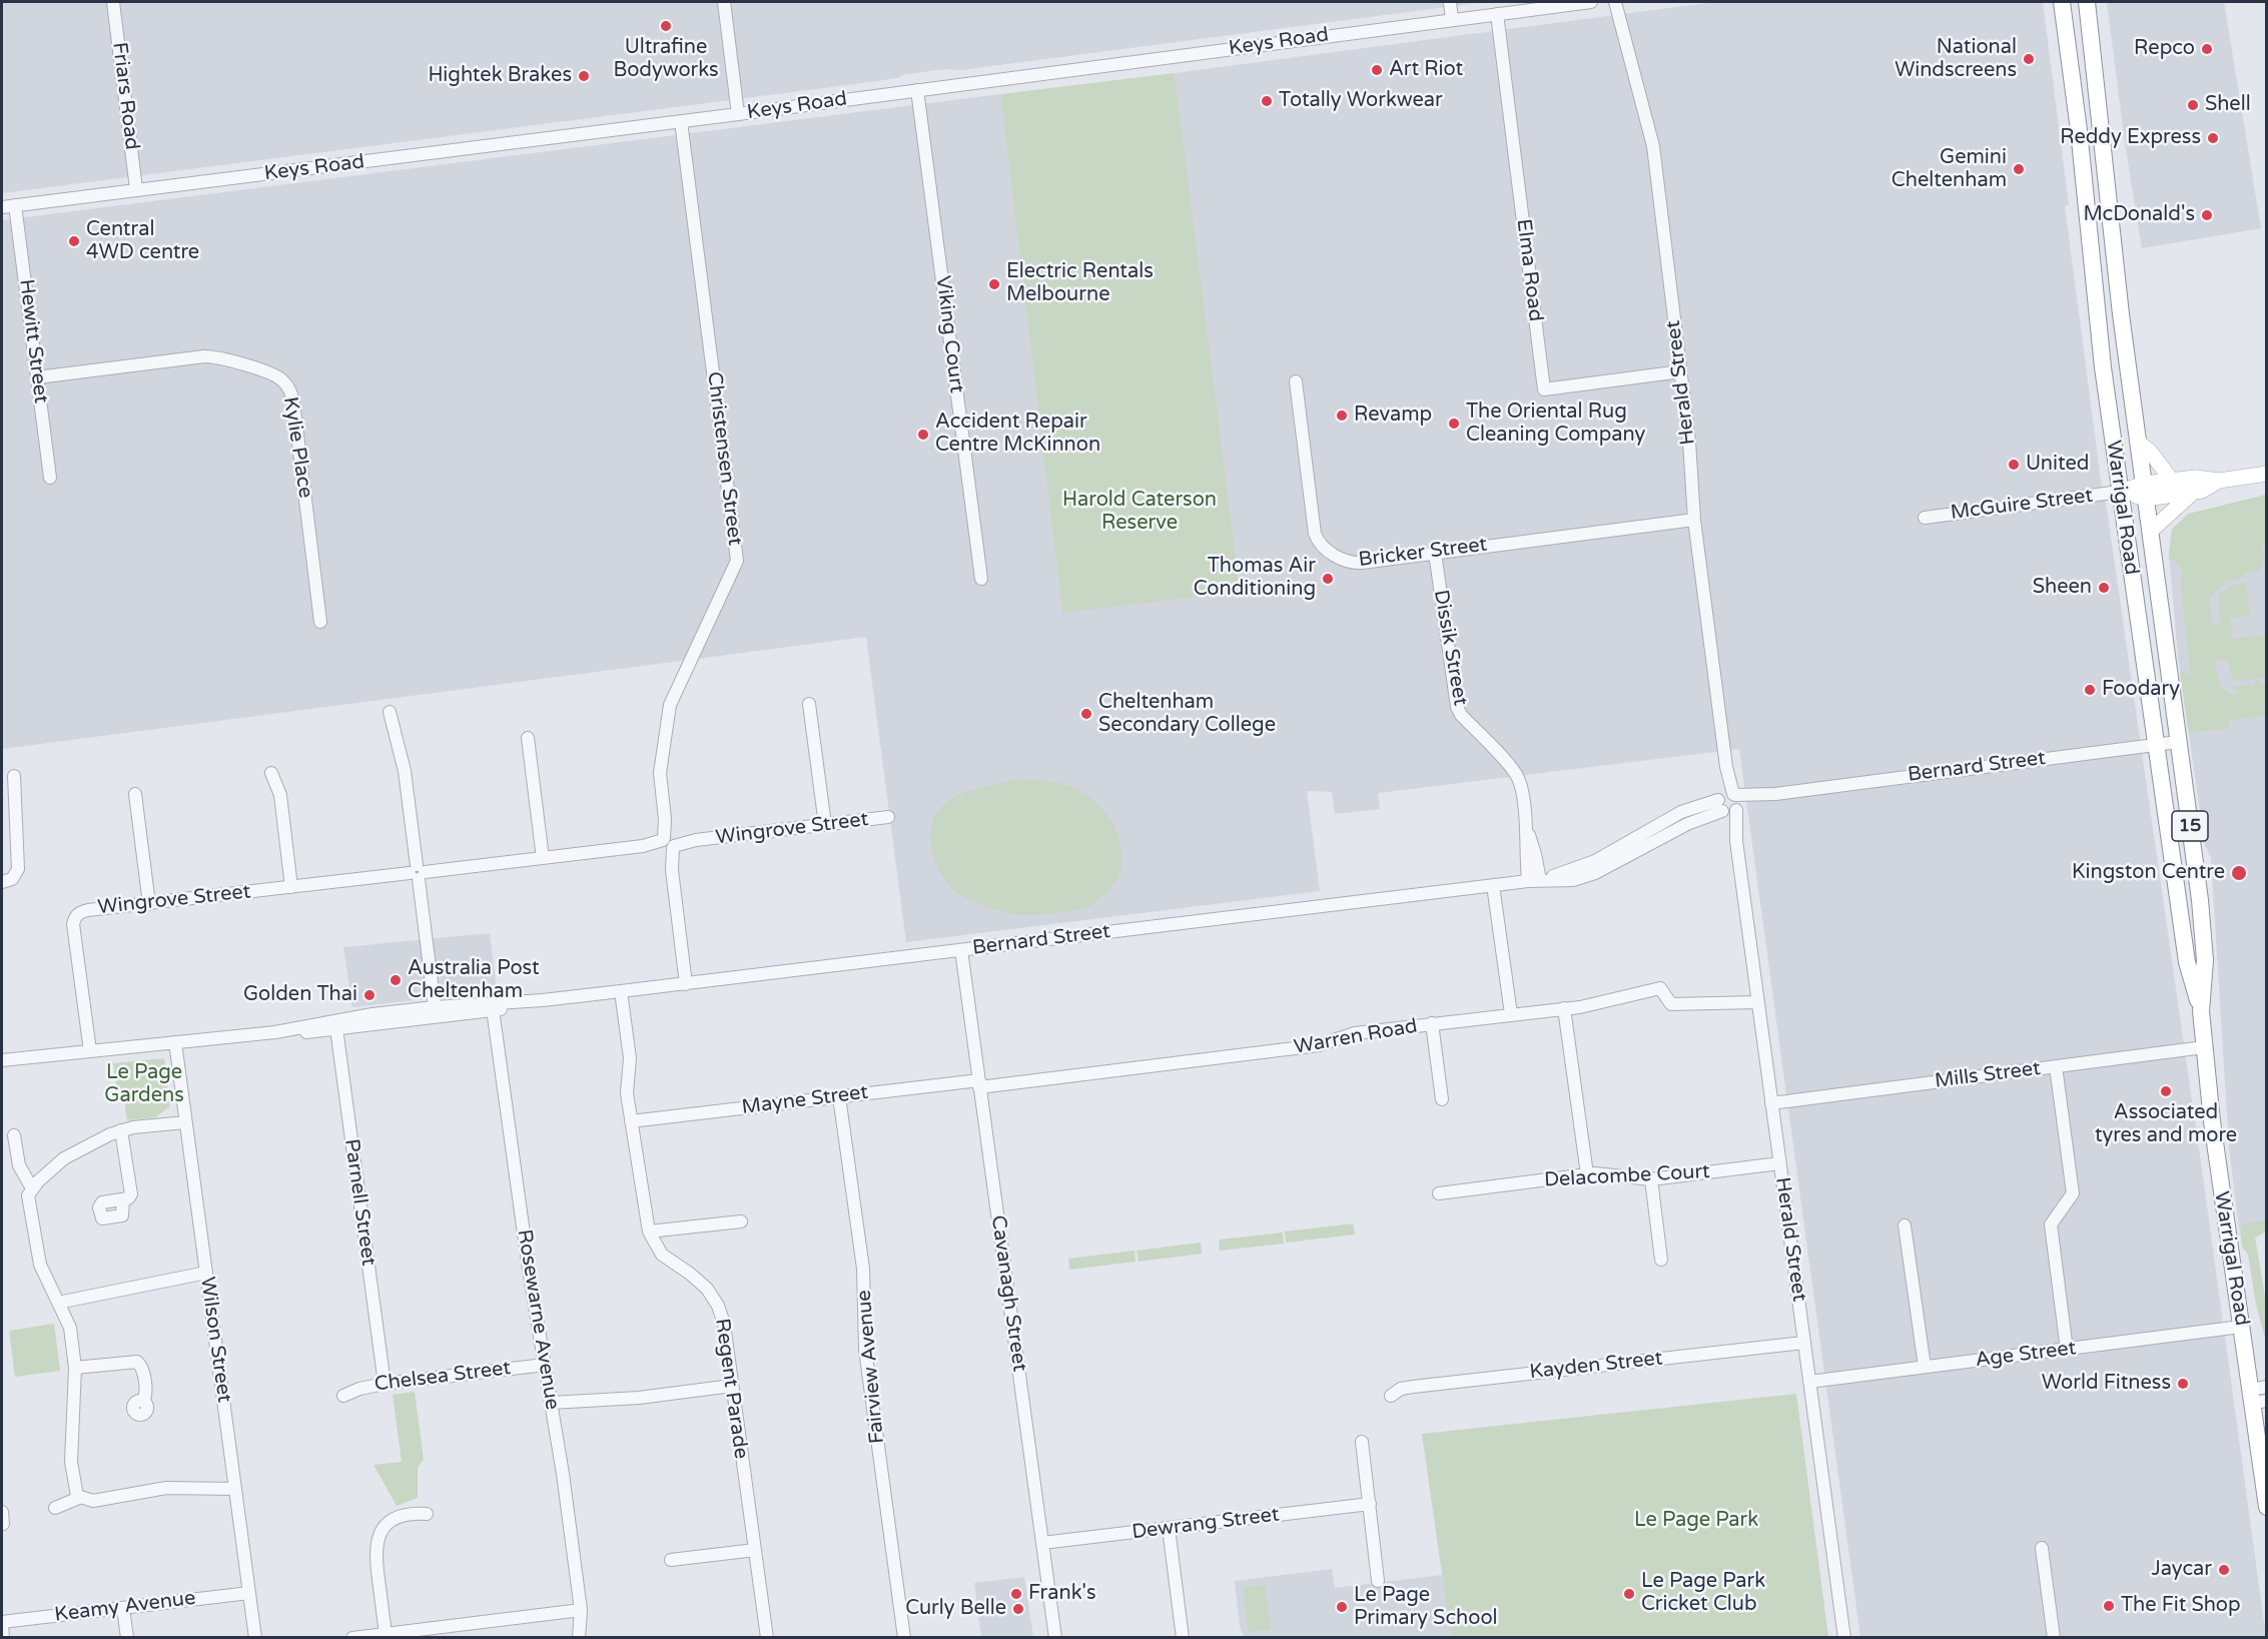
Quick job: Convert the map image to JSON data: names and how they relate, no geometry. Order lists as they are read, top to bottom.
{
  "streets": {
    "highway": ["Warrigal Road", "15"],
    "street": [
      "Keys Road",
      "Friars Road",
      "Elma Road",
      "Viking Court",
      "Hewitt Street",
      "Herald Street",
      "Kylie Place",
      "Christensen Street",
      "McGuire Street",
      "Bricker Street",
      "Dissik Street",
      "Bernard Street",
      "Wingrove Street",
      "Warren Road",
      "Mills Street",
      "Mayne Street",
      "Delacombe Court",
      "Parnell Street",
      "Cavanagh Street",
      "Rosewarne Avenue",
      "Wilson Street",
      "Age Street",
      "Kayden Street",
      "Fairview Avenue",
      "Chelsea Street",
      "Regent Parade",
      "Dewrang Street",
      "Keamy Avenue"
    ]
  },
  "crossings": [
    ["Keys Road", "Friars Road"],
    ["Keys Road", "Elma Road"],
    ["Keys Road", "Viking Court"],
    ["Keys Road", "Hewitt Street"],
    ["Keys Road", "Christensen Street"],
    ["Elma Road", "Herald Street"],
    ["Hewitt Street", "Kylie Place"],
    ["Herald Street", "Bricker Street"],
    ["Herald Street", "Bernard Street"],
    ["Herald Street", "Warren Road"],
    ["Herald Street", "Mills Street"],
    ["Herald Street", "Delacombe Court"],
    ["Herald Street", "Age Street"],
    ["Herald Street", "Kayden Street"],
    ["Christensen Street", "Bernard Street"],
    ["Christensen Street", "Wingrove Street"],
    ["McGuire Street", "Warrigal Road"],
    ["Warrigal Road", "Bernard Street"],
    ["Warrigal Road", "Mills Street"],
    ["Warrigal Road", "Age Street"],
    ["Bricker Street", "Dissik Street"],
    ["Dissik Street", "Bernard Street"],
    ["Bernard Street", "Wingrove Street"],
    ["Bernard Street", "Parnell Street"],
    ["Bernard Street", "Cavanagh Street"],
    ["Bernard Street", "Rosewarne Avenue"],
    ["Bernard Street", "Wilson Street"],
    ["Bernard Street", "Regent Parade"],
    ["Warren Road", "Mayne Street"],
    ["Warren Road", "Cavanagh Street"],
    ["Mayne Street", "Cavanagh Street"],
    ["Mayne Street", "Fairview Avenue"],
    ["Mayne Street", "Regent Parade"],
    ["Parnell Street", "Chelsea Street"],
    ["Cavanagh Street", "Dewrang Street"],
    ["Rosewarne Avenue", "Chelsea Street"],
    ["Wilson Street", "Keamy Avenue"]
  ],
  "parks": ["Harold Caterson Reserve", "Le Page Gardens", "Le Page Park"],
  "places": [
    "Ultrafine Bodyworks",
    "Repco",
    "National Windscreens",
    "Art Riot",
    "Hightek Brakes",
    "Totally Workwear",
    "Shell",
    "Reddy Express",
    "Gemini Cheltenham",
    "McDonald's",
    "Central 4WD centre",
    "Electric Rentals Melbourne",
    "Revamp",
    "The Oriental Rug Cleaning Company",
    "Accident Repair Centre McKinnon",
    "United",
    "Thomas Air Conditioning",
    "Sheen",
    "Foodary",
    "Cheltenham Secondary College",
    "Kingston Centre",
    "Australia Post Cheltenham",
    "Golden Thai",
    "Associated tyres and more",
    "World Fitness",
    "Jaycar",
    "Frank's",
    "Le Page Park Cricket Club",
    "The Fit Shop",
    "Le Page Primary School",
    "Curly Belle"
  ]
}
